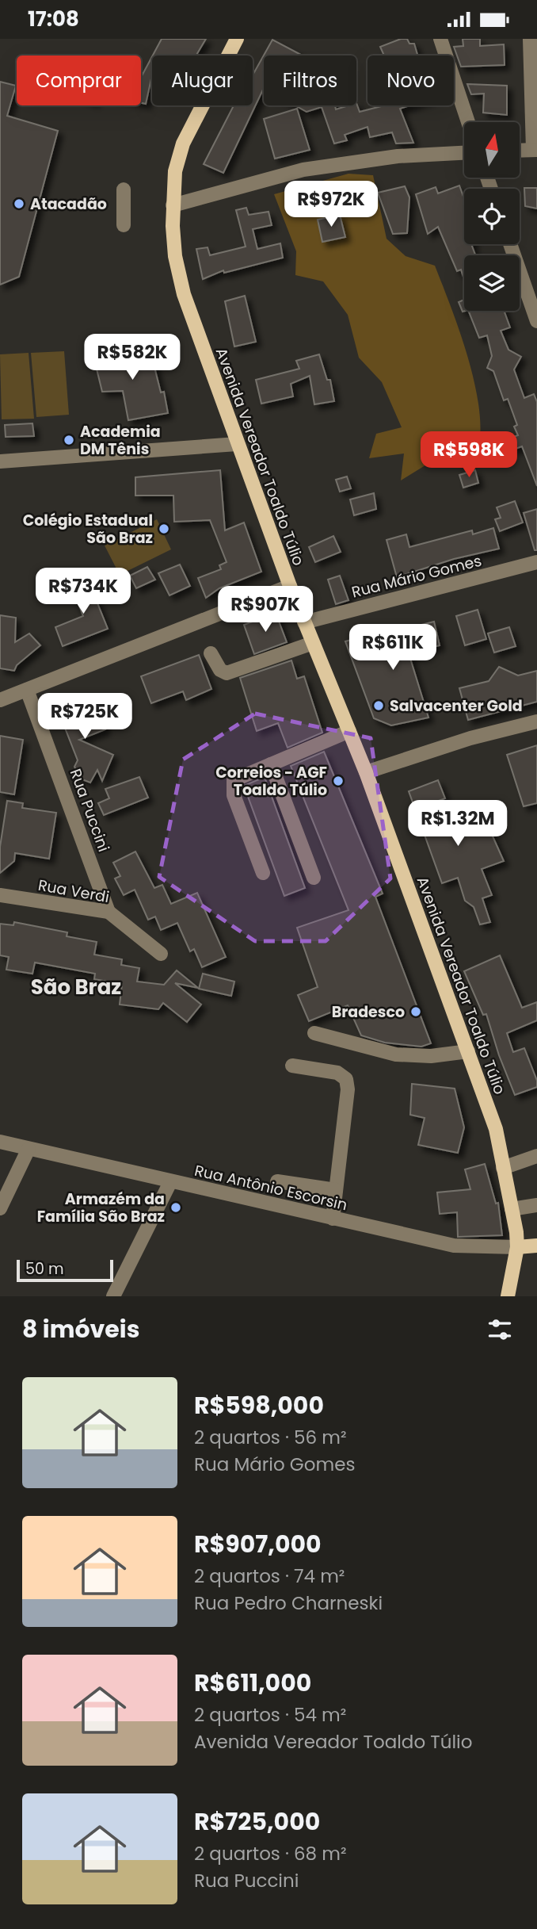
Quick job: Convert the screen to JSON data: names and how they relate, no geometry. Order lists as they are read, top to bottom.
{
  "streets": {
    "main road": ["Avenida Vereador Toaldo Túlio", "Rua Antônio Escorsin"],
    "street": ["Rua Mário Gomes", "Rua Puccini", "Rua Verdi"]
  },
  "crossings": [
    ["Avenida Vereador Toaldo Túlio", "Rua Mário Gomes"],
    ["Avenida Vereador Toaldo Túlio", "Rua Antônio Escorsin"],
    ["Rua Puccini", "Rua Verdi"]
  ],
  "districts": ["São Braz"],
  "places": [
    "Atacadão",
    "Academia DM Tênis",
    "Colégio Estadual São Braz",
    "Salvacenter Gold",
    "Correios - AGF Toaldo Túlio",
    "Bradesco",
    "Armazém da Família São Braz"
  ],
  "scale_bar": "50 m",
  "north": "top",
  "page": {
    "status": "17:08",
    "chip": [
      "Comprar",
      "Alugar",
      "Filtros",
      "Novo"
    ],
    "price": [
      "R$972K",
      "R$582K",
      "R$598K",
      "R$734K",
      "R$907K",
      "R$611K",
      "R$725K",
      "R$1.32M"
    ],
    "scale": "50 m",
    "heading": "8 imóveis",
    "list": [
      {
        "name": "R$598,000",
        "note": "2 quartos · 56 m² · Rua Mário Gomes"
      },
      {
        "name": "R$907,000",
        "note": "2 quartos · 74 m² · Rua Pedro Charneski"
      },
      {
        "name": "R$611,000",
        "note": "2 quartos · 54 m² · Avenida Vereador Toaldo Túlio"
      },
      {
        "name": "R$725,000",
        "note": "2 quartos · 68 m² · Rua Puccini"
      }
    ]
  }
}
